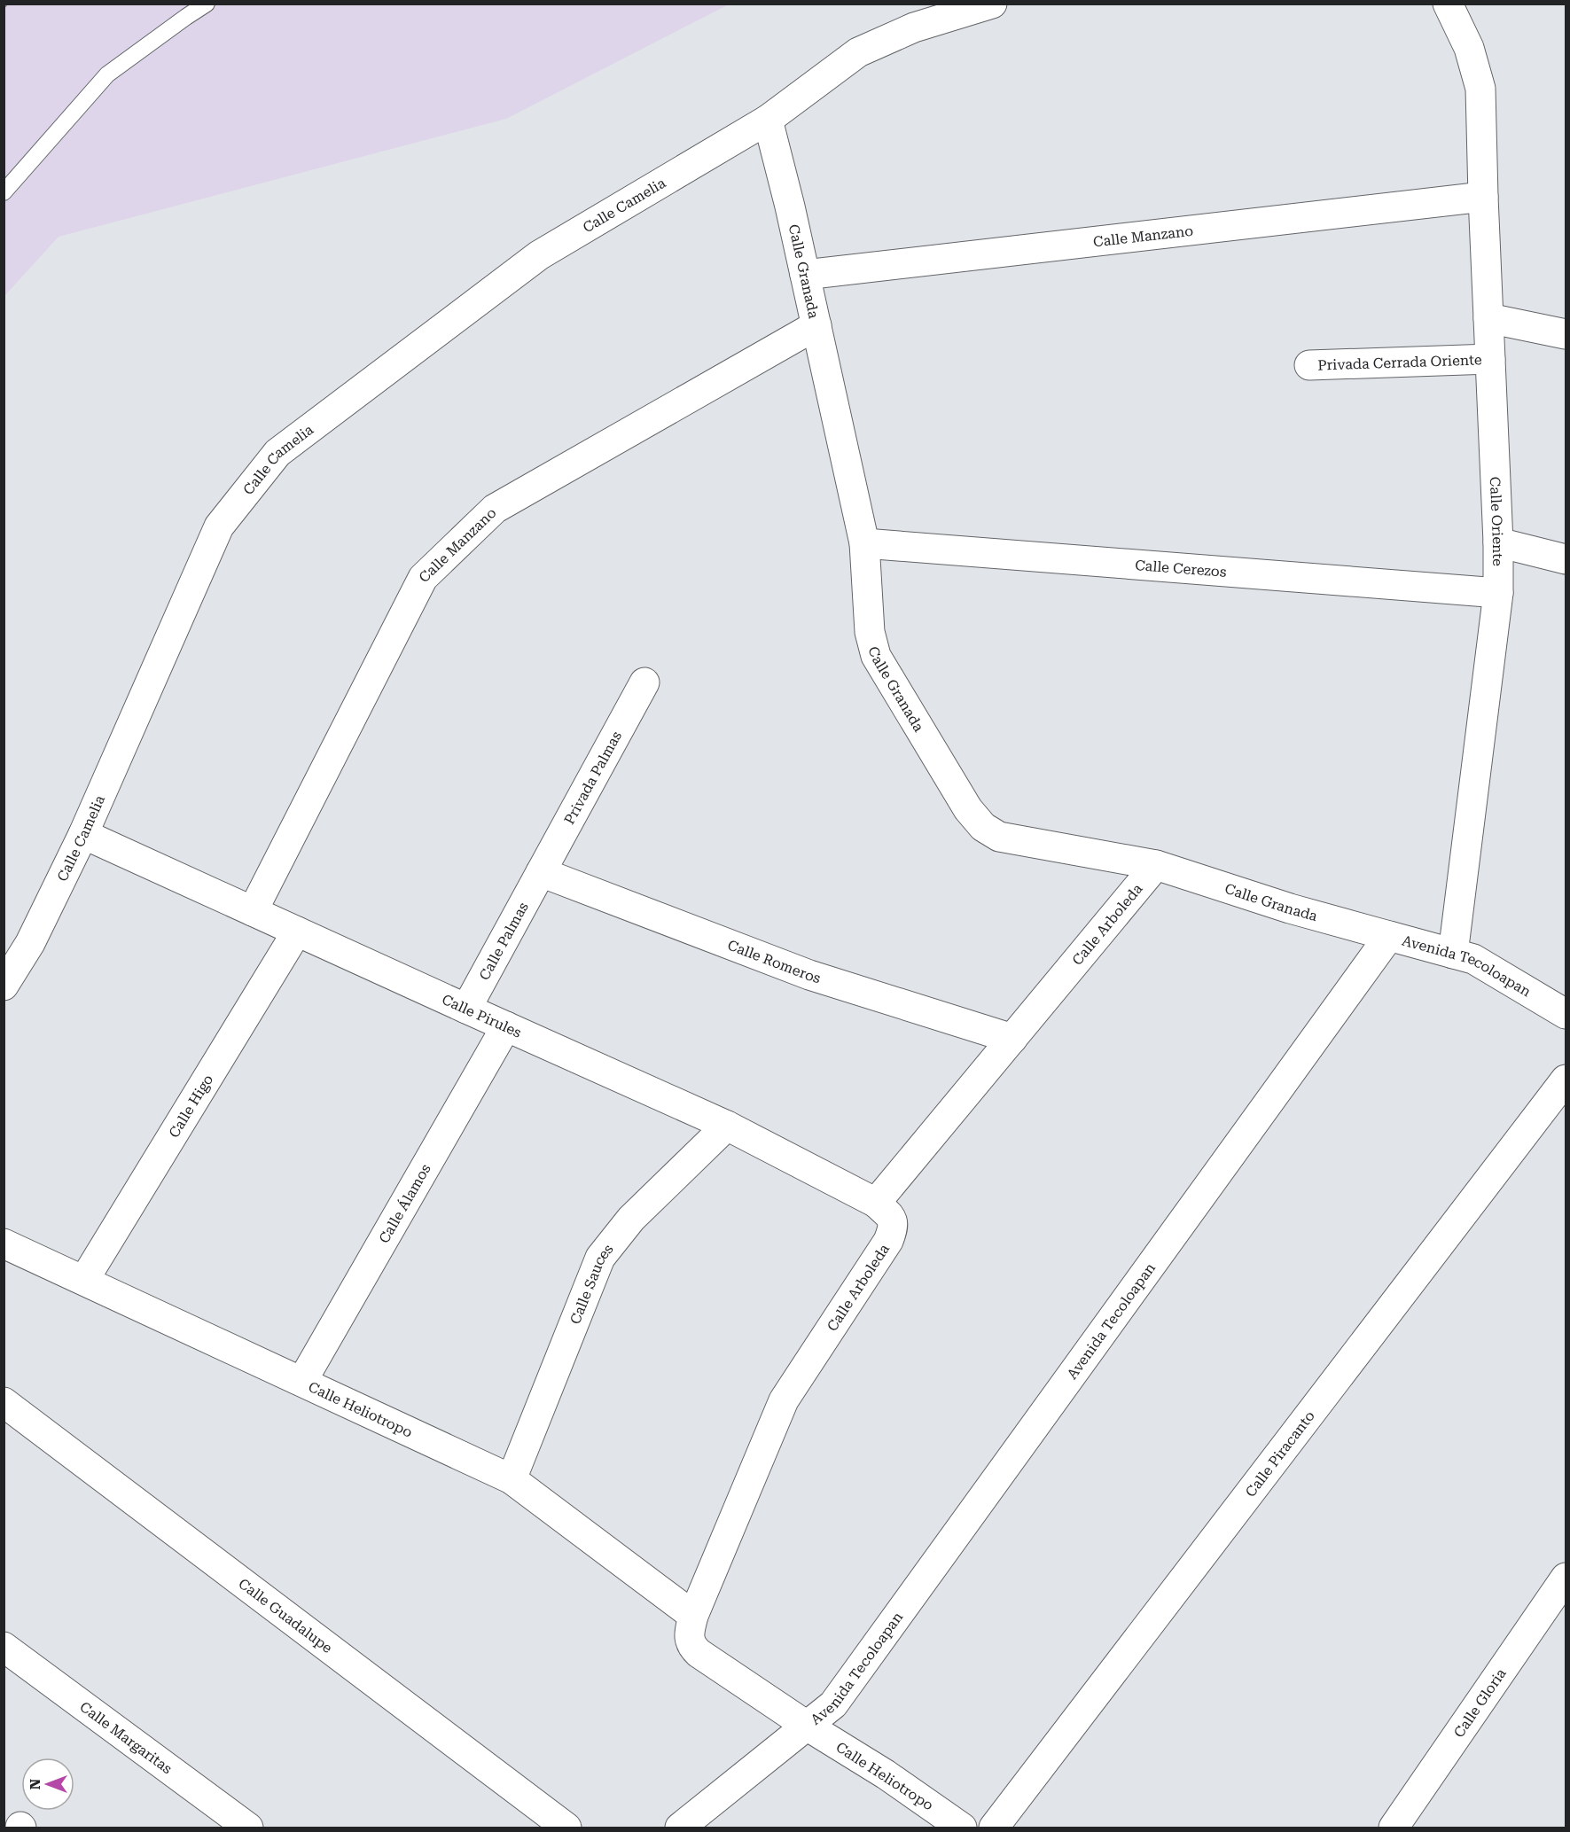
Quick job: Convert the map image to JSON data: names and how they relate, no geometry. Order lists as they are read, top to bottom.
{
  "streets": {
    "street": [
      "Calle Camelia",
      "Calle Manzano",
      "Calle Granada",
      "Privada Cerrada Oriente",
      "Calle Oriente",
      "Calle Cerezos",
      "Privada Palmas",
      "Calle Arboleda",
      "Calle Palmas",
      "Calle Romeros",
      "Avenida Tecoloapan",
      "Calle Pirules",
      "Calle Higo",
      "Calle Álamos",
      "Calle Sauces",
      "Calle Heliotropo",
      "Calle Piracanto",
      "Calle Guadalupe",
      "Calle Gloria",
      "Calle Margaritas"
    ]
  },
  "crossings": [
    ["Calle Camelia", "Calle Granada"],
    ["Calle Camelia", "Calle Pirules"],
    ["Calle Manzano", "Calle Granada"],
    ["Calle Manzano", "Calle Oriente"],
    ["Calle Manzano", "Calle Pirules"],
    ["Calle Granada", "Calle Cerezos"],
    ["Calle Granada", "Calle Arboleda"],
    ["Calle Granada", "Avenida Tecoloapan"],
    ["Privada Cerrada Oriente", "Calle Oriente"],
    ["Calle Oriente", "Calle Cerezos"],
    ["Calle Oriente", "Avenida Tecoloapan"],
    ["Privada Palmas", "Calle Palmas"],
    ["Privada Palmas", "Calle Romeros"],
    ["Calle Arboleda", "Calle Romeros"],
    ["Calle Arboleda", "Avenida Tecoloapan"],
    ["Calle Arboleda", "Calle Pirules"],
    ["Calle Arboleda", "Calle Heliotropo"],
    ["Calle Palmas", "Calle Romeros"],
    ["Calle Palmas", "Calle Pirules"],
    ["Avenida Tecoloapan", "Calle Heliotropo"],
    ["Calle Pirules", "Calle Higo"],
    ["Calle Pirules", "Calle Álamos"],
    ["Calle Pirules", "Calle Sauces"],
    ["Calle Higo", "Calle Heliotropo"],
    ["Calle Álamos", "Calle Heliotropo"],
    ["Calle Sauces", "Calle Heliotropo"]
  ],
  "north": "left"
}
